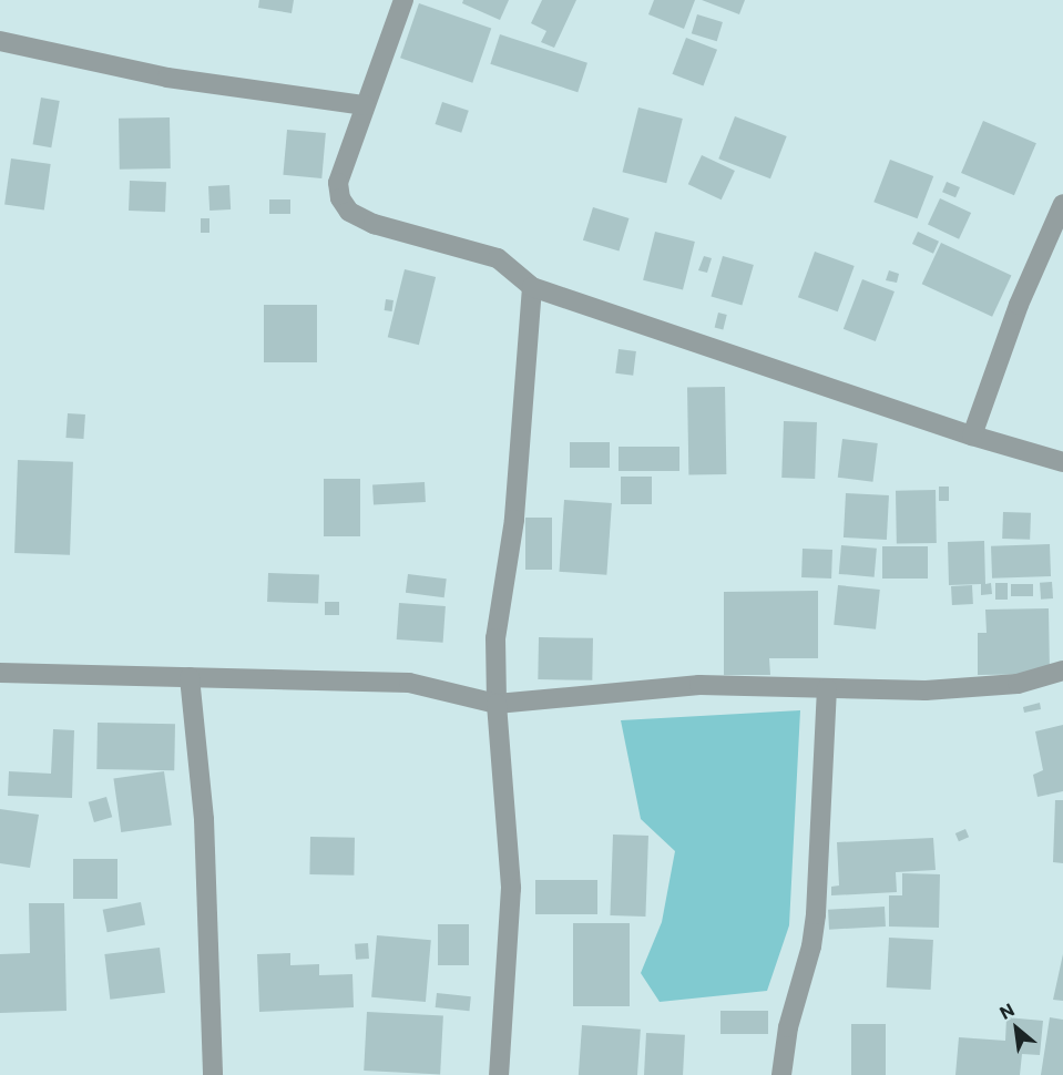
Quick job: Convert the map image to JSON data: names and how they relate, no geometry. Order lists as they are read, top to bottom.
{
  "north": "top left"
}
